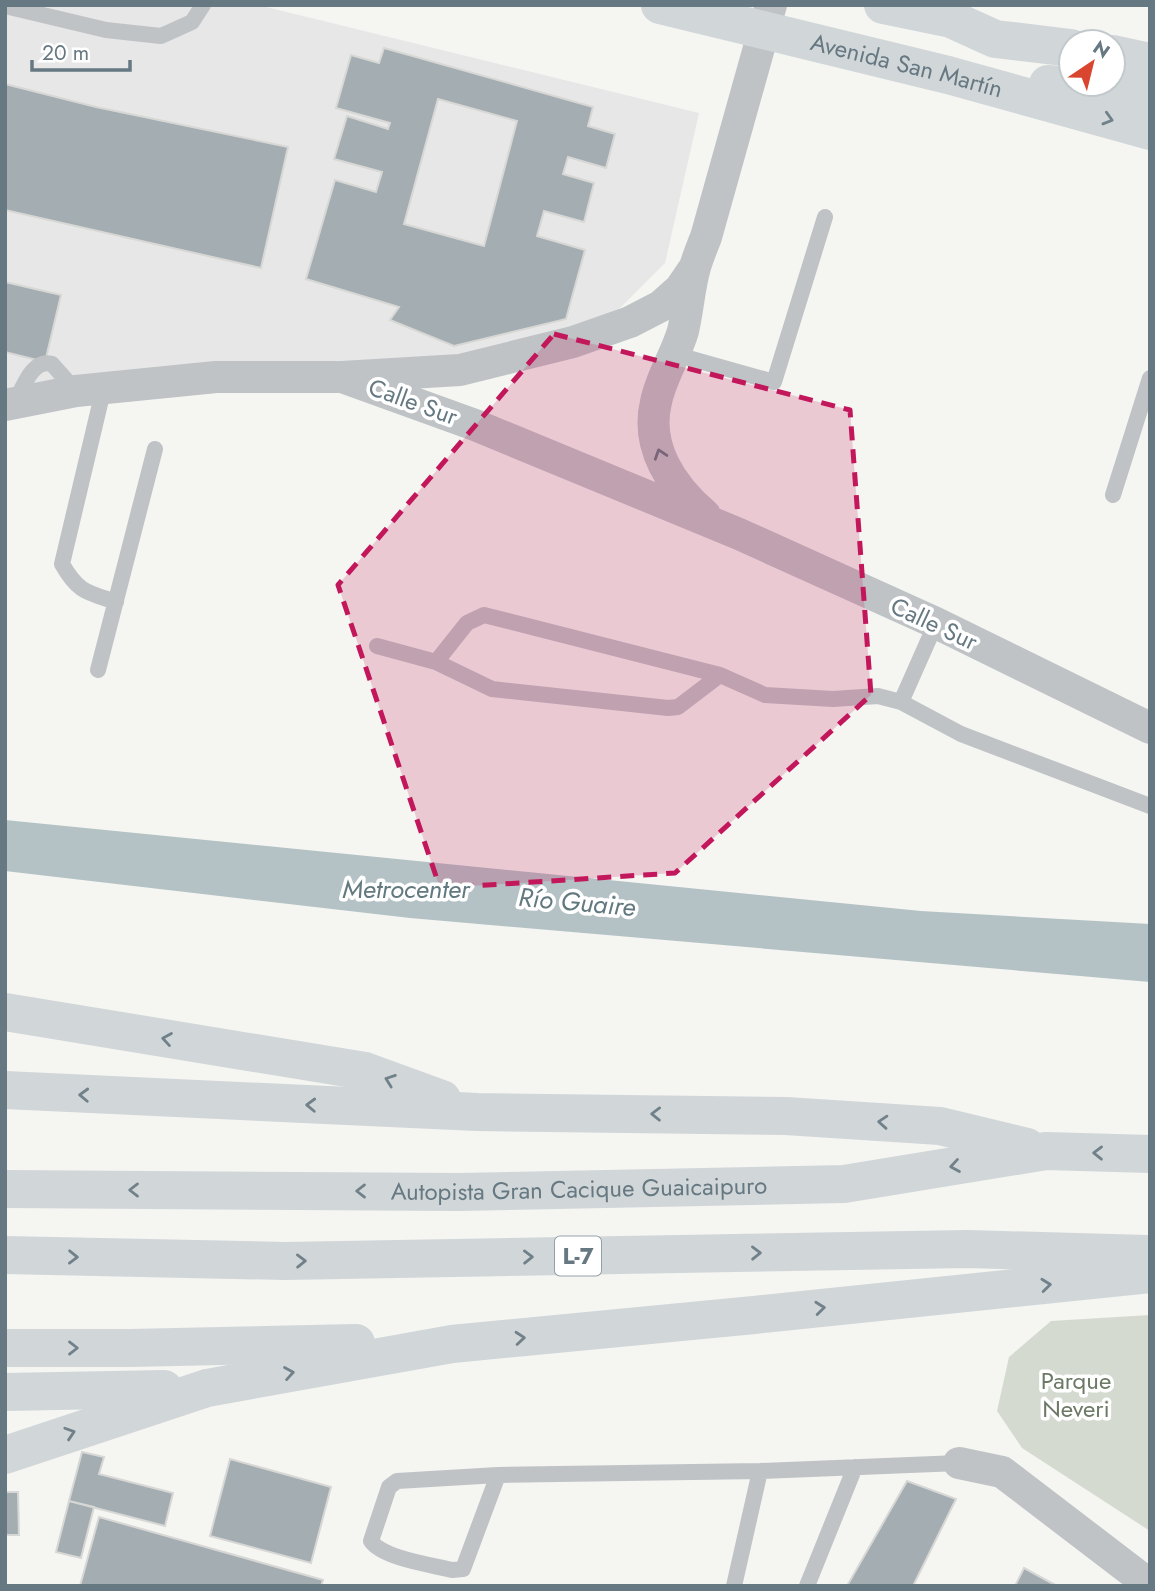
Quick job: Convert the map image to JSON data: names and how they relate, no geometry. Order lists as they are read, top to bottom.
{
  "streets": {
    "main road": ["Avenida San Martín", "Autopista Gran Cacique Guaicaipuro", "L-7"],
    "street": ["Calle Sur"]
  },
  "crossings": [
    ["Avenida San Martín", "Calle Sur"]
  ],
  "water": ["Metrocenter", "Río Guaire"],
  "parks": ["Parque Neveri"],
  "scale_bar": "20 m",
  "north": "top right"
}
